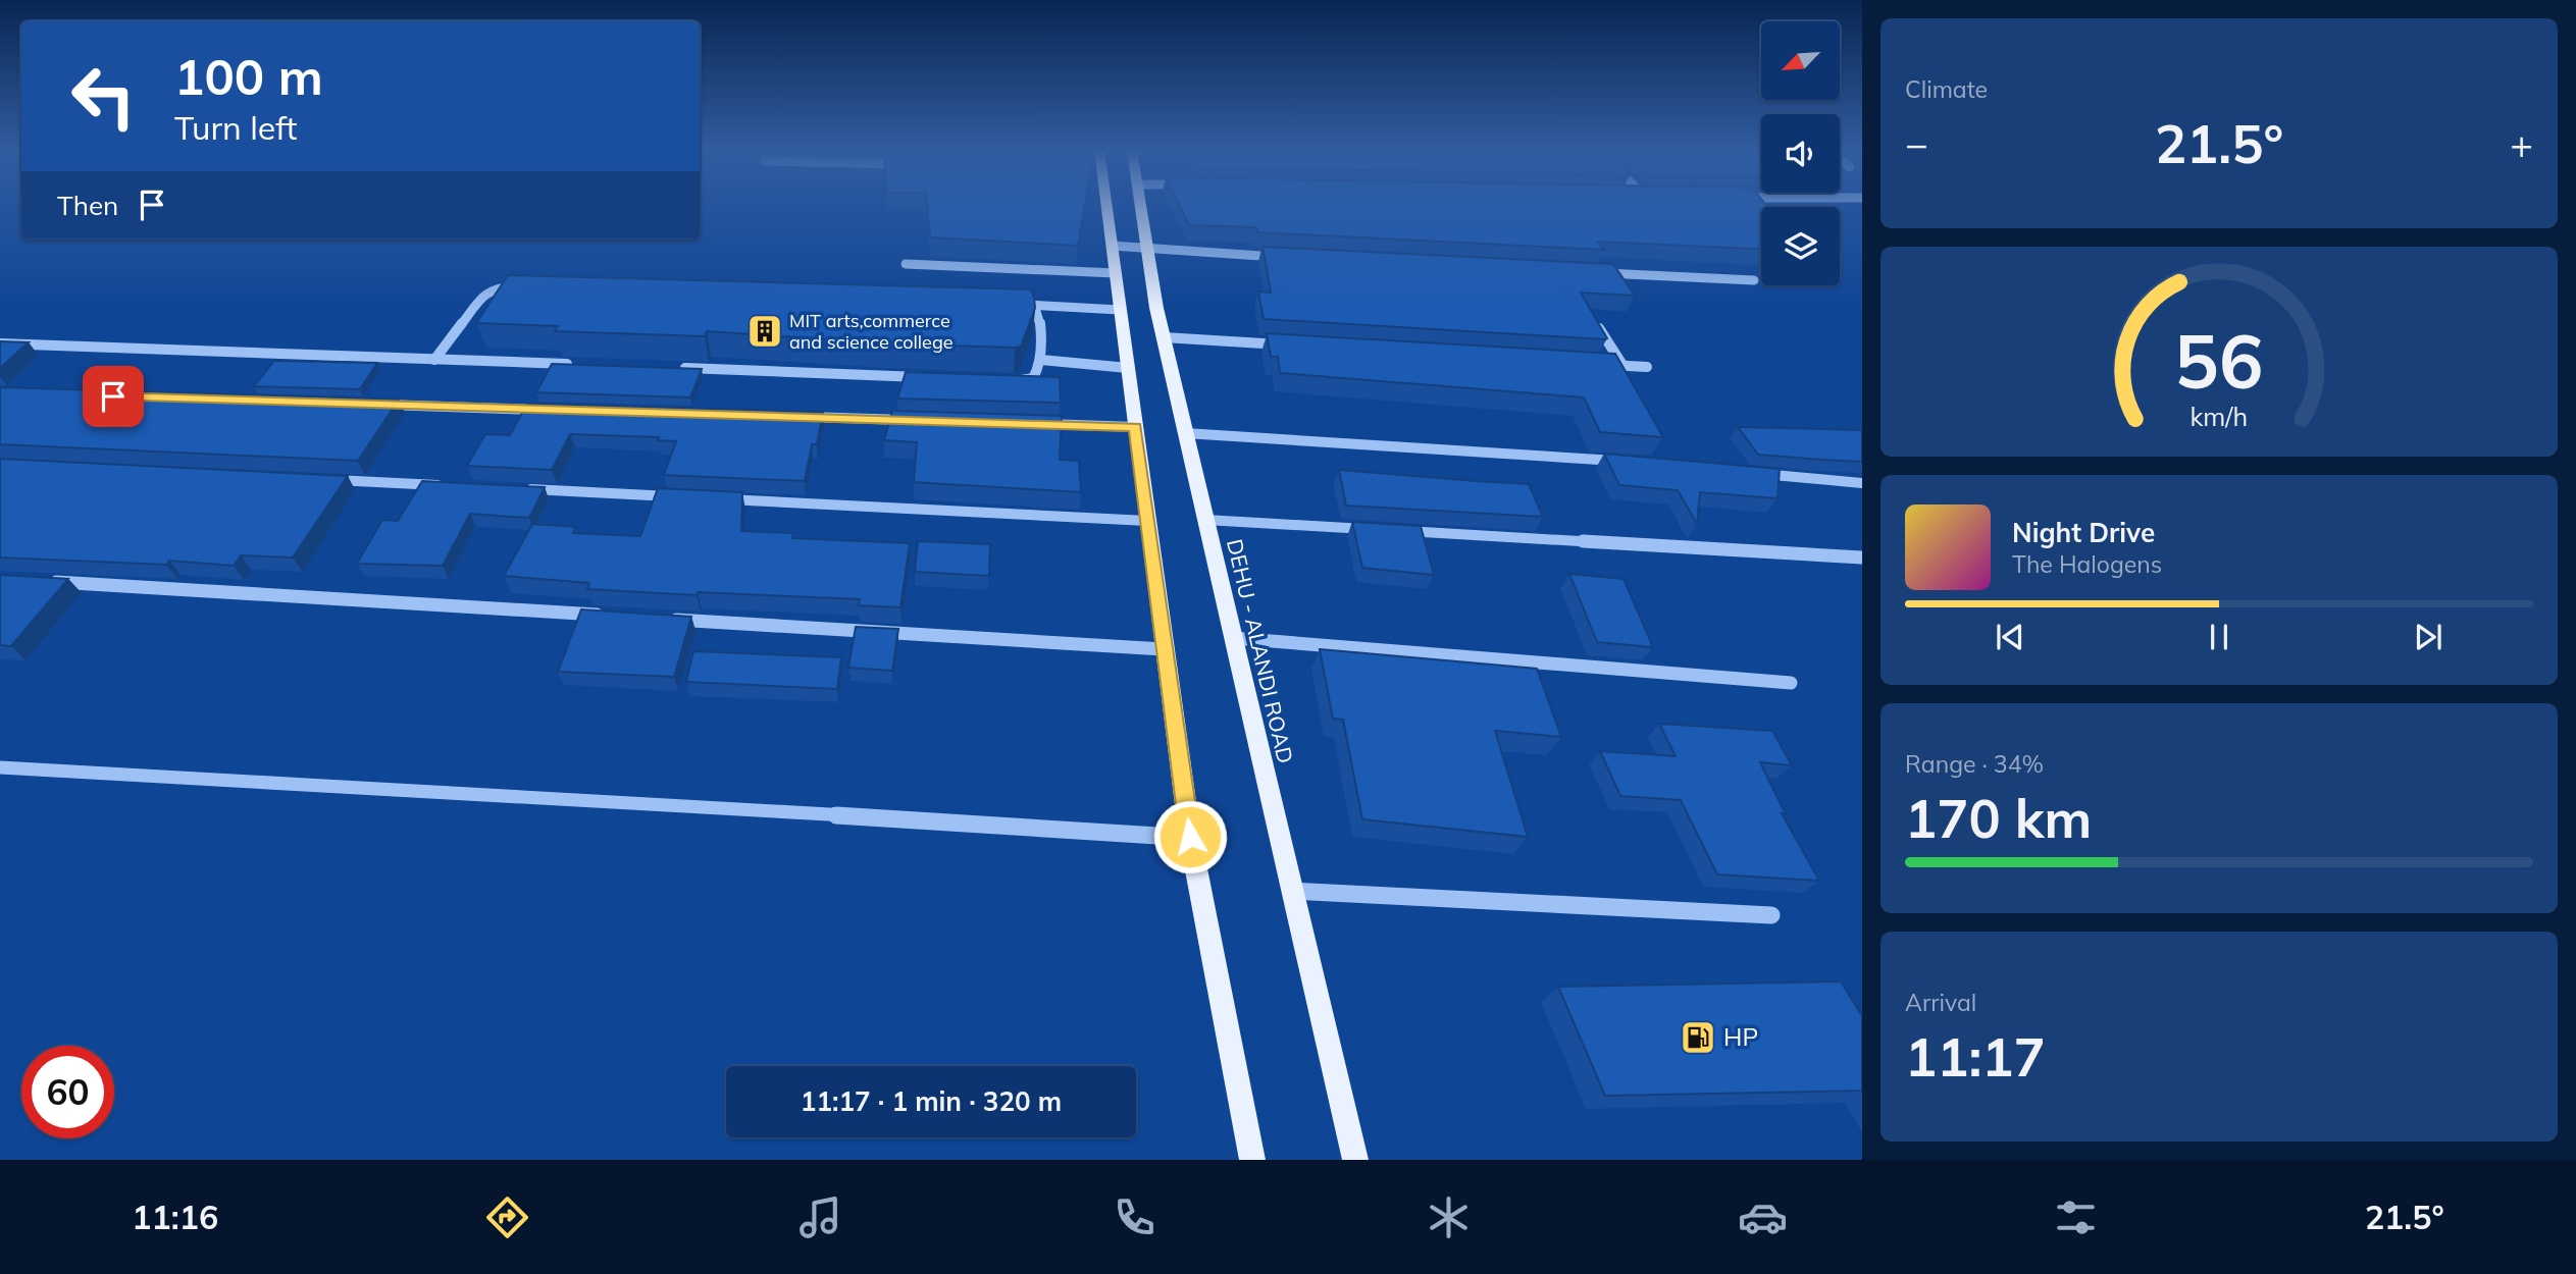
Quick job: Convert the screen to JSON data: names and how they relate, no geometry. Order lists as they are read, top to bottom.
{
  "streets": {
    "main road": ["DEHU - ALANDI ROAD"]
  },
  "places": {
    "building": ["MIT arts,commerce and science college"],
    "fuel station": ["HP"]
  },
  "north": "bottom left",
  "page": {
    "tile": [
      "Climate",
      ["Range · 34%", "170 km"],
      ["Arrival", "11:17"]
    ],
    "turn": ["100 m", "Turn left"],
    "heat": ["−", "21.5°", "+"],
    "then": "Then",
    "song": ["Night Drive", "The Halogens"],
    "limit": "60",
    "trip": "11:17 · 1 min · 320 m",
    "tabs": ["11:16", "21.5°"],
    "gauge": ["56", "km/h"]
  }
}
